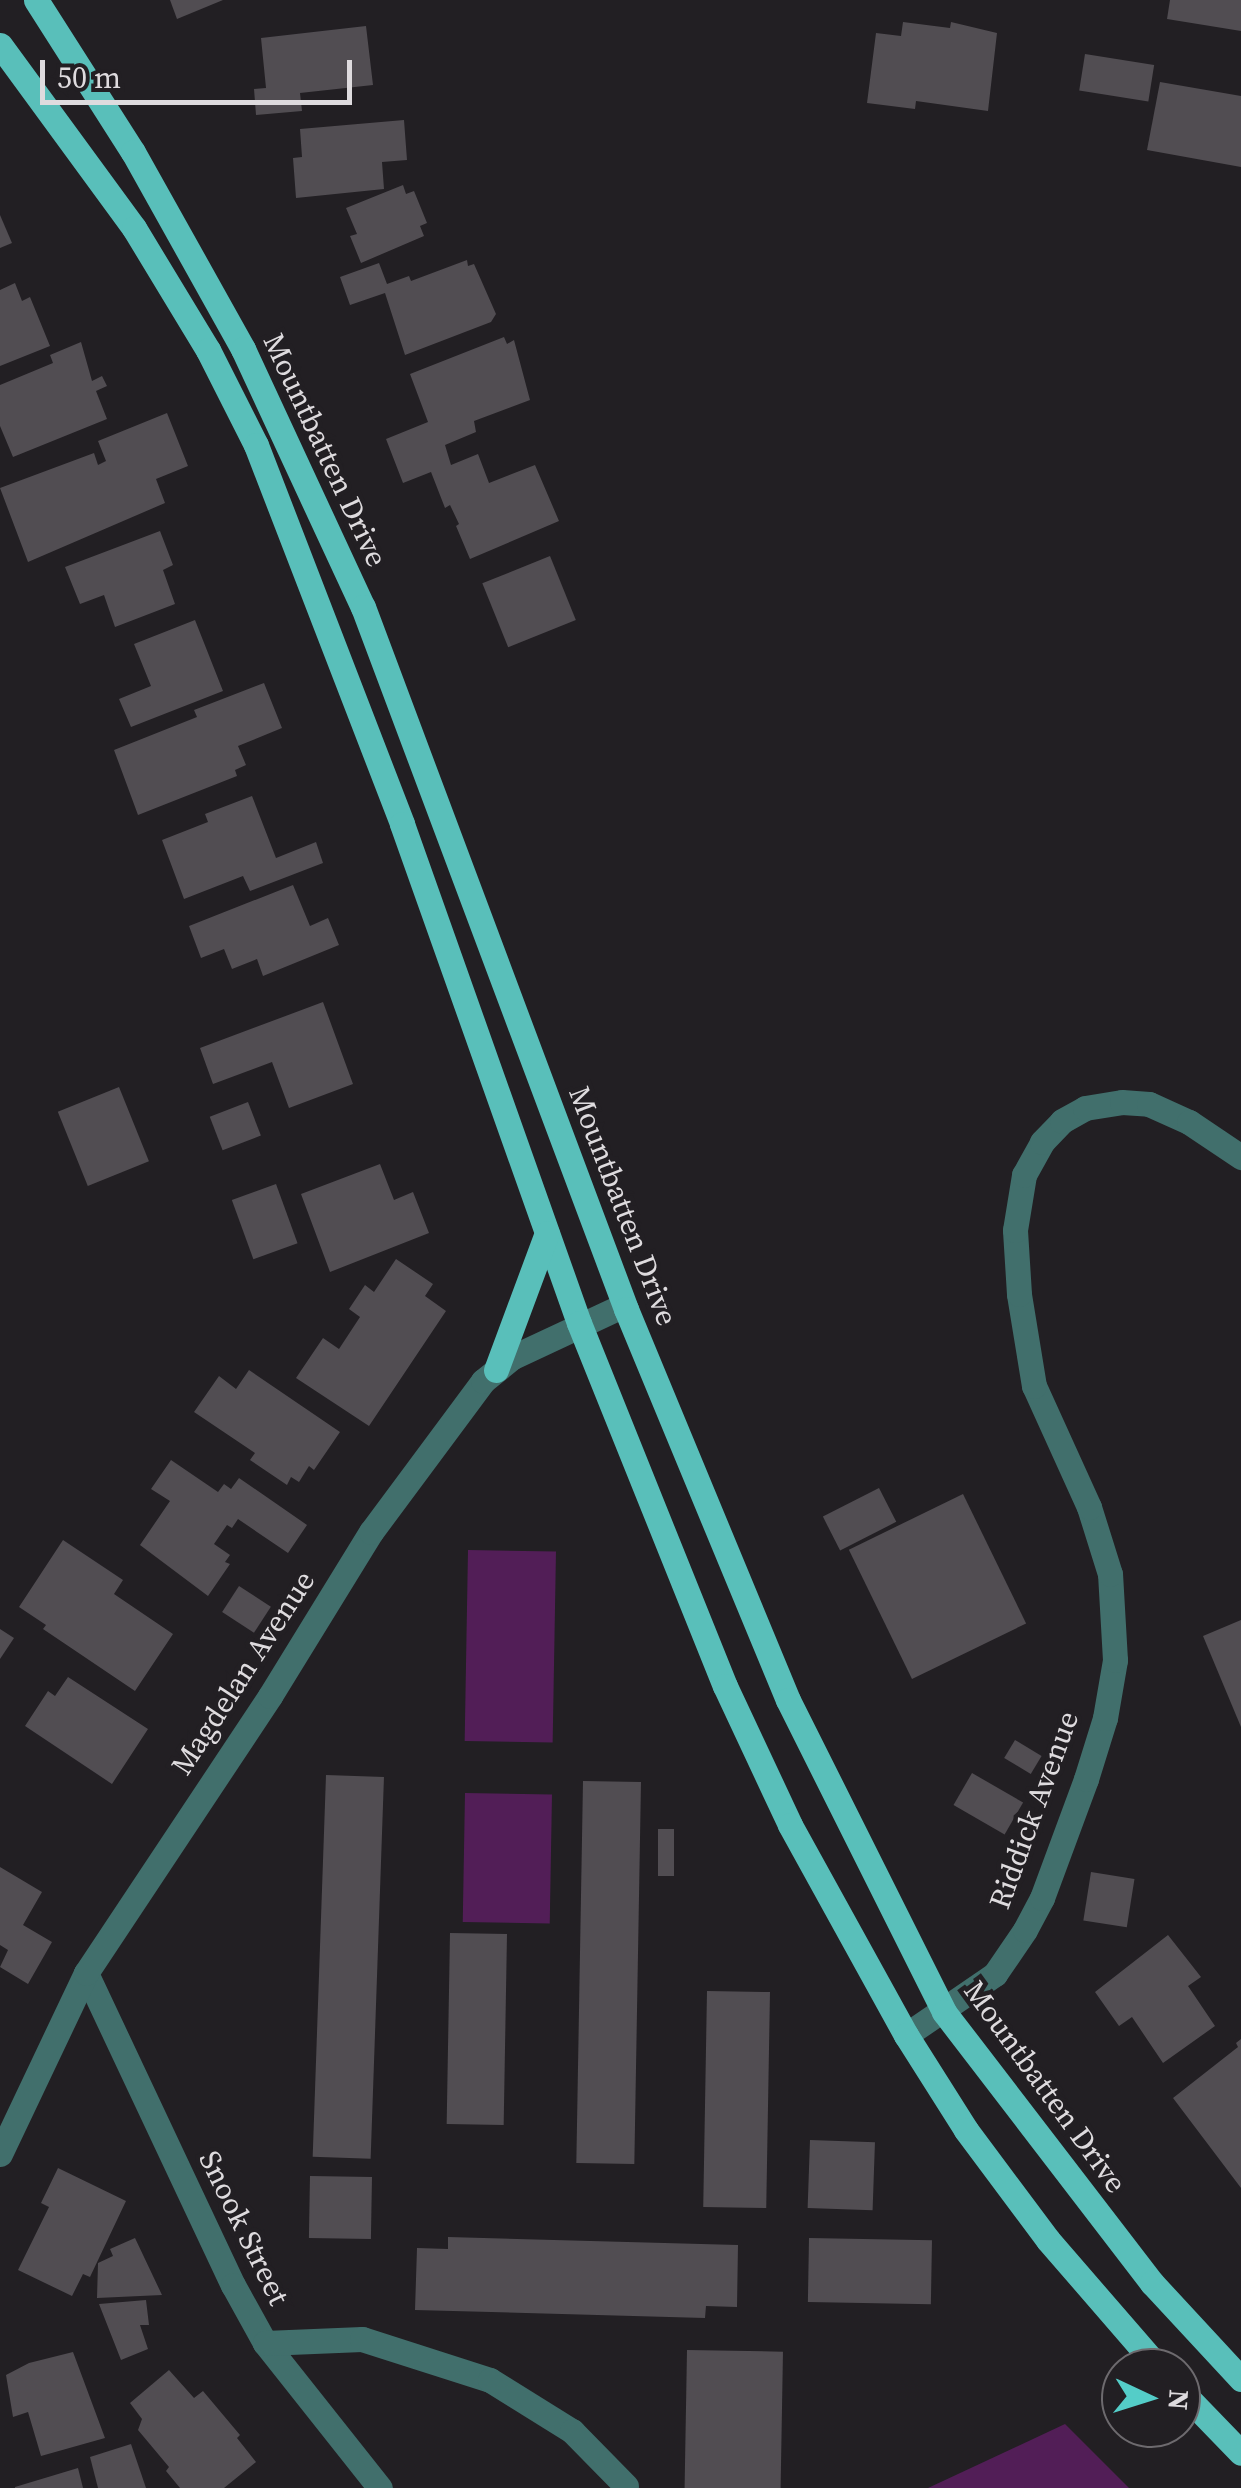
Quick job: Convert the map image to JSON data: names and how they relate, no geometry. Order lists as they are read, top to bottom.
{
  "streets": {
    "main road": ["Mountbatten Drive"],
    "street": ["Magdelan Avenue", "Riddick Avenue", "Snook Street"]
  },
  "crossings": [
    ["Mountbatten Drive", "Magdelan Avenue"],
    ["Mountbatten Drive", "Riddick Avenue"],
    ["Magdelan Avenue", "Snook Street"]
  ],
  "scale_bar": "50 m",
  "north": "right"
}
